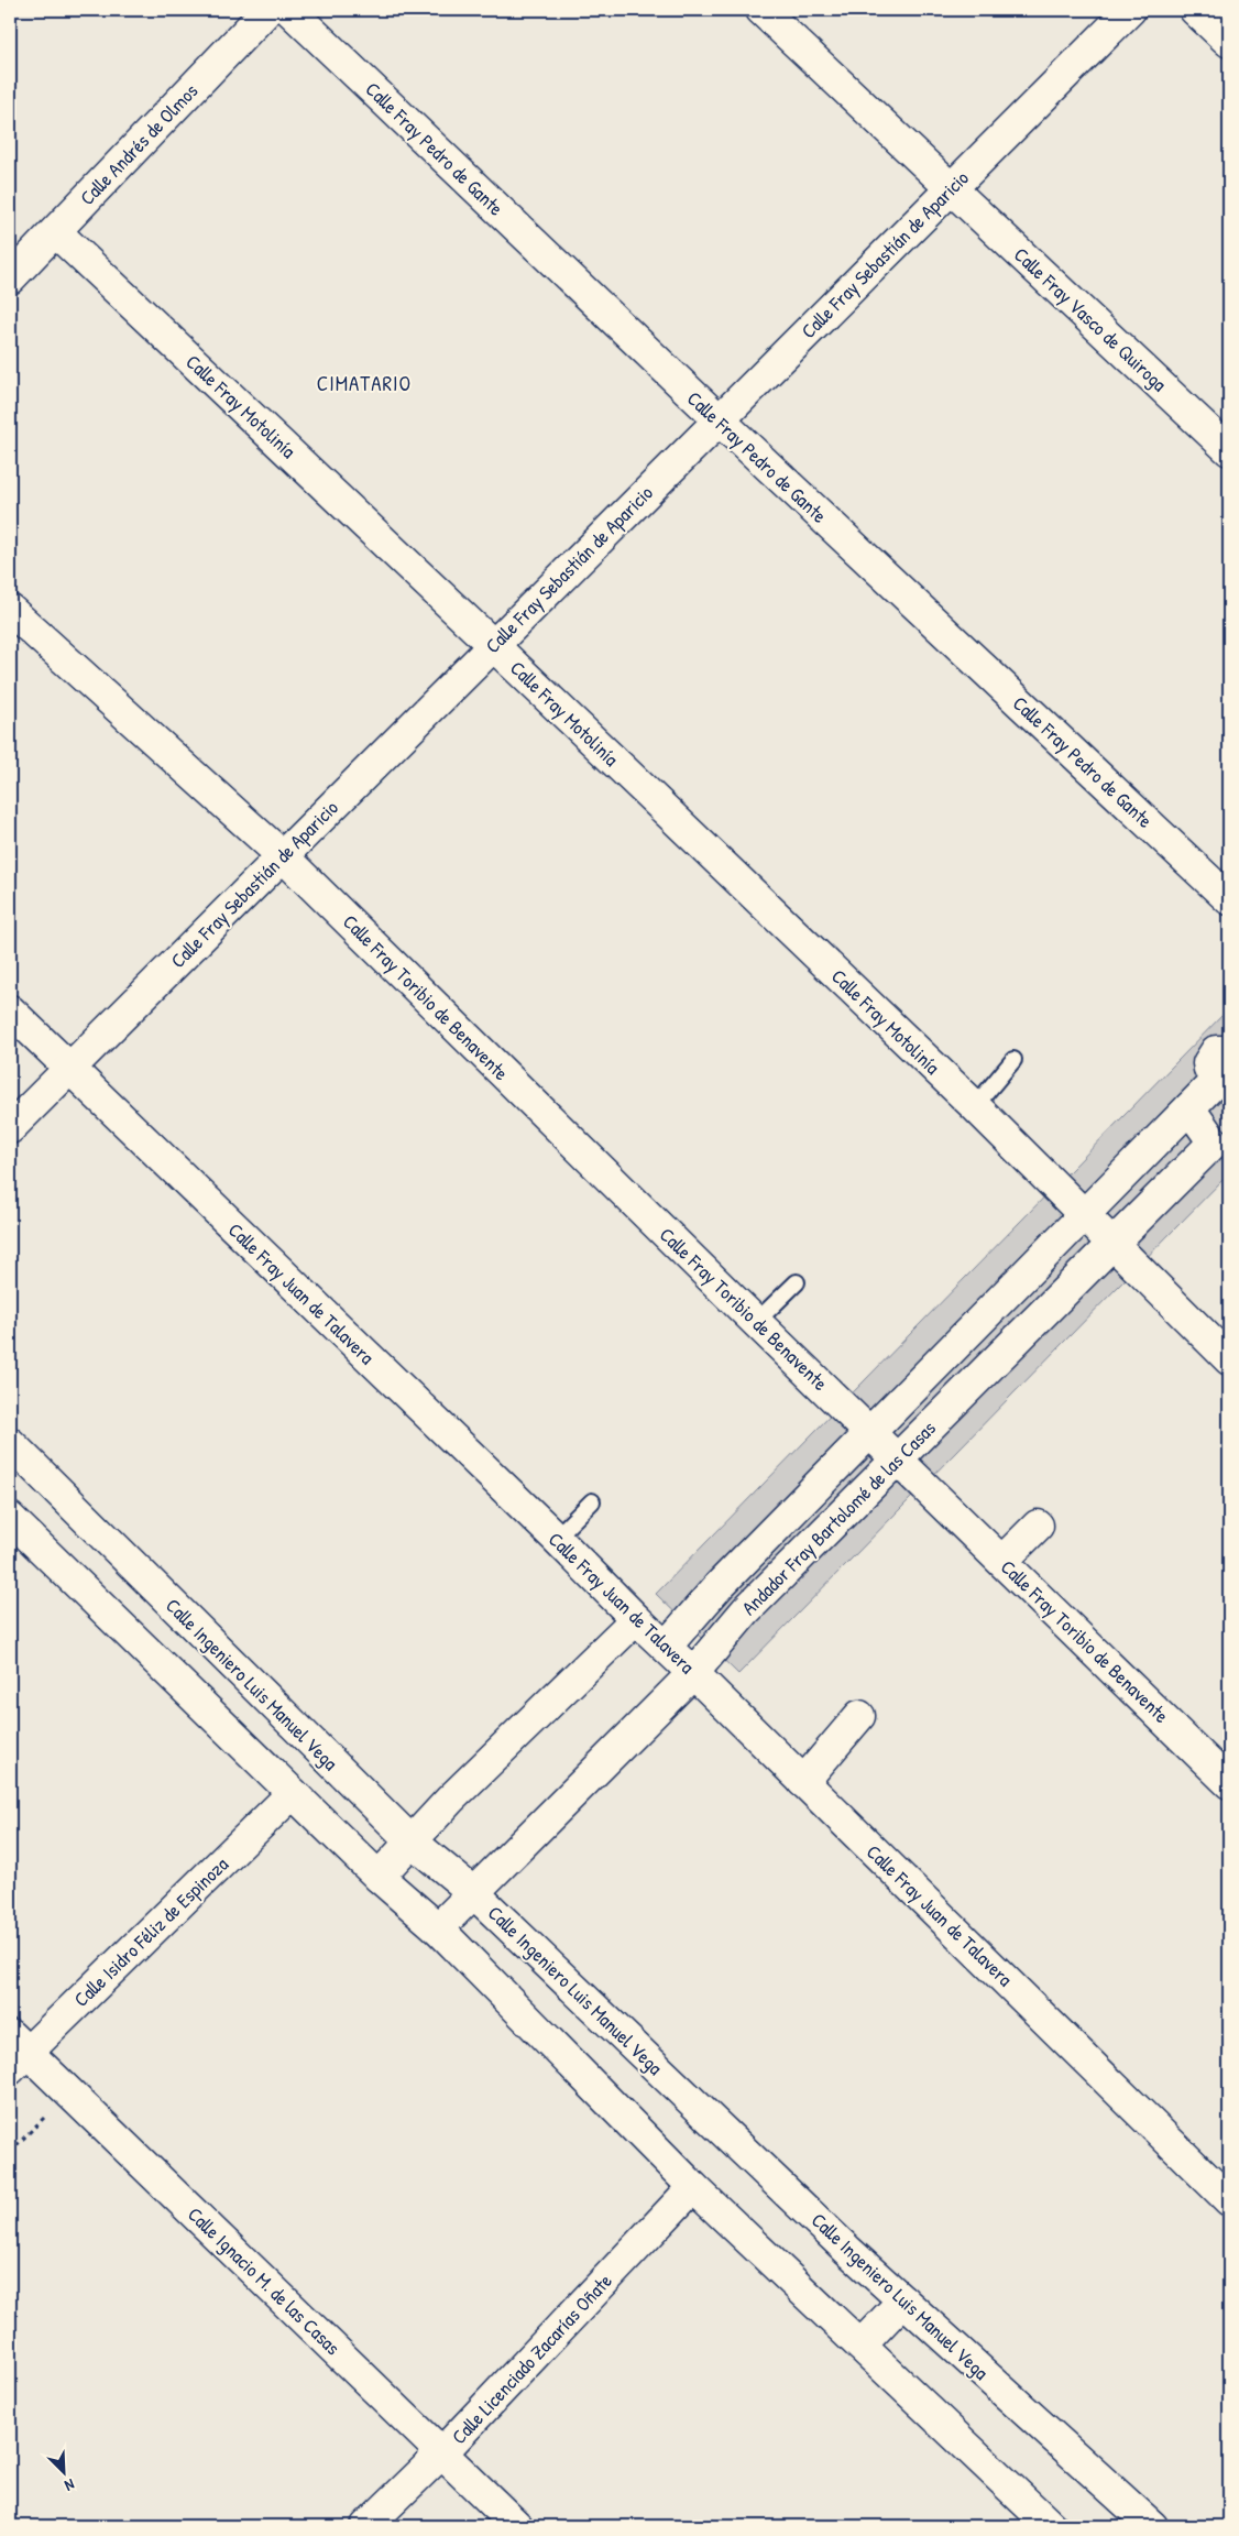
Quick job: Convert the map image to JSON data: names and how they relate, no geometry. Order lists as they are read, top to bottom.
{
  "streets": {
    "street": [
      "Calle Andrés de Olmos",
      "Calle Fray Pedro de Gante",
      "Calle Fray Sebastián de Aparicio",
      "Calle Fray Vasco de Quiroga",
      "Calle Fray Motolinía",
      "Calle Fray Toribio de Benavente",
      "Calle Fray Juan de Talavera",
      "Andador Fray Bartolomé de las Casas",
      "Calle Ingeniero Luis Manuel Vega",
      "Calle Isidro Féliz de Espinoza",
      "Calle Ignacio M. de las Casas",
      "Calle Licenciado Zacarías Oñate"
    ]
  },
  "crossings": [
    ["Calle Andrés de Olmos", "Calle Fray Motolinía"],
    ["Calle Fray Pedro de Gante", "Calle Fray Sebastián de Aparicio"],
    ["Calle Fray Sebastián de Aparicio", "Calle Fray Vasco de Quiroga"],
    ["Calle Fray Sebastián de Aparicio", "Calle Fray Motolinía"],
    ["Calle Fray Sebastián de Aparicio", "Calle Fray Toribio de Benavente"],
    ["Calle Fray Sebastián de Aparicio", "Calle Fray Juan de Talavera"],
    ["Calle Fray Motolinía", "Andador Fray Bartolomé de las Casas"],
    ["Calle Fray Toribio de Benavente", "Andador Fray Bartolomé de las Casas"],
    ["Calle Fray Juan de Talavera", "Andador Fray Bartolomé de las Casas"],
    ["Andador Fray Bartolomé de las Casas", "Calle Ingeniero Luis Manuel Vega"],
    ["Calle Isidro Féliz de Espinoza", "Calle Ignacio M. de las Casas"],
    ["Calle Ignacio M. de las Casas", "Calle Licenciado Zacarías Oñate"]
  ],
  "districts": ["CIMATARIO"],
  "north": "bottom right"
}
